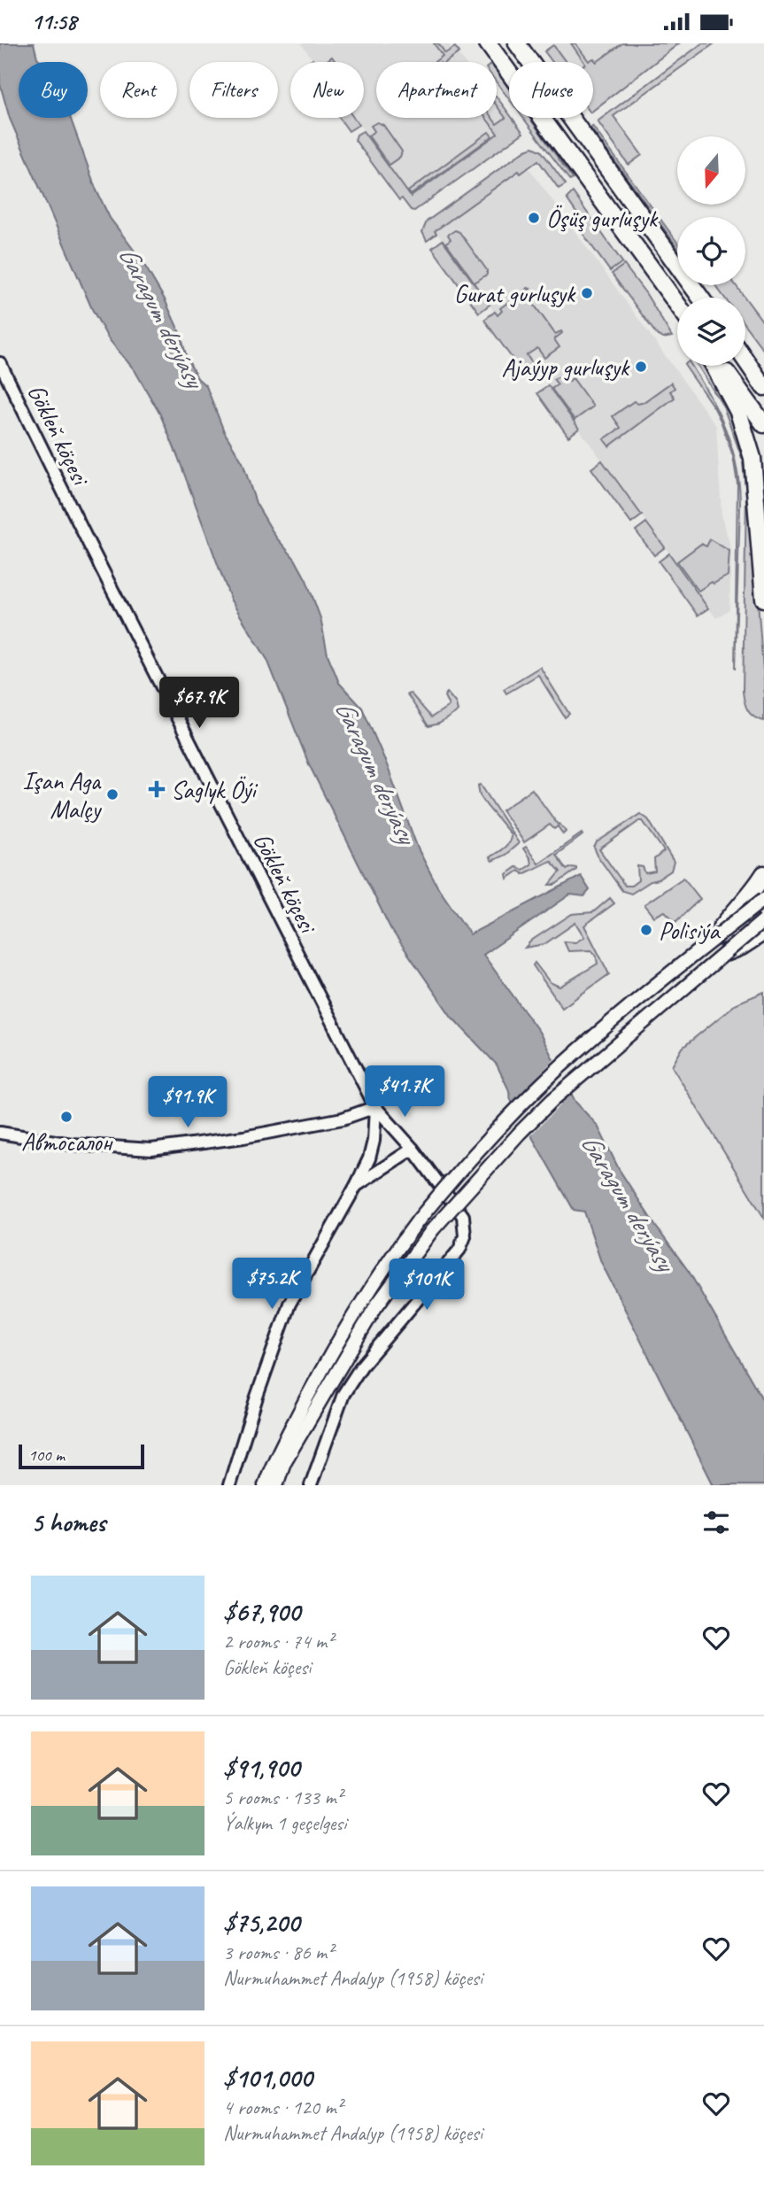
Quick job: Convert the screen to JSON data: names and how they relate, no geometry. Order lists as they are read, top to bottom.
{
  "streets": {
    "street": ["Gökleň köçesi"]
  },
  "water": ["Garagum derýasy"],
  "places": {
    "other": [
      "Öşüş gurluşyk",
      "Gurat gurluşyk",
      "Ajaýyp gurluşyk",
      "Işan Aga Malçy",
      "Polisiýa",
      "Автосалон"
    ],
    "health": ["Saglyk Öýi"]
  },
  "scale_bar": "100 m",
  "north": "bottom",
  "page": {
    "status": "11:58",
    "chip": [
      "Buy",
      "Rent",
      "Filters",
      "New",
      "Apartment",
      "House"
    ],
    "price": [
      "$67.9K",
      "$41.7K",
      "$91.9K",
      "$75.2K",
      "$101K"
    ],
    "scale": "100 m",
    "heading": "5 homes",
    "list": [
      {
        "name": "$67,900",
        "note": "2 rooms · 74 m² · Gökleň köçesi"
      },
      {
        "name": "$91,900",
        "note": "5 rooms · 133 m² · Ýalkym 1 geçelgesi"
      },
      {
        "name": "$75,200",
        "note": "3 rooms · 86 m² · Nurmuhammet Andalyp (1958) köçesi"
      },
      {
        "name": "$101,000",
        "note": "4 rooms · 120 m² · Nurmuhammet Andalyp (1958) köçesi"
      }
    ]
  }
}
